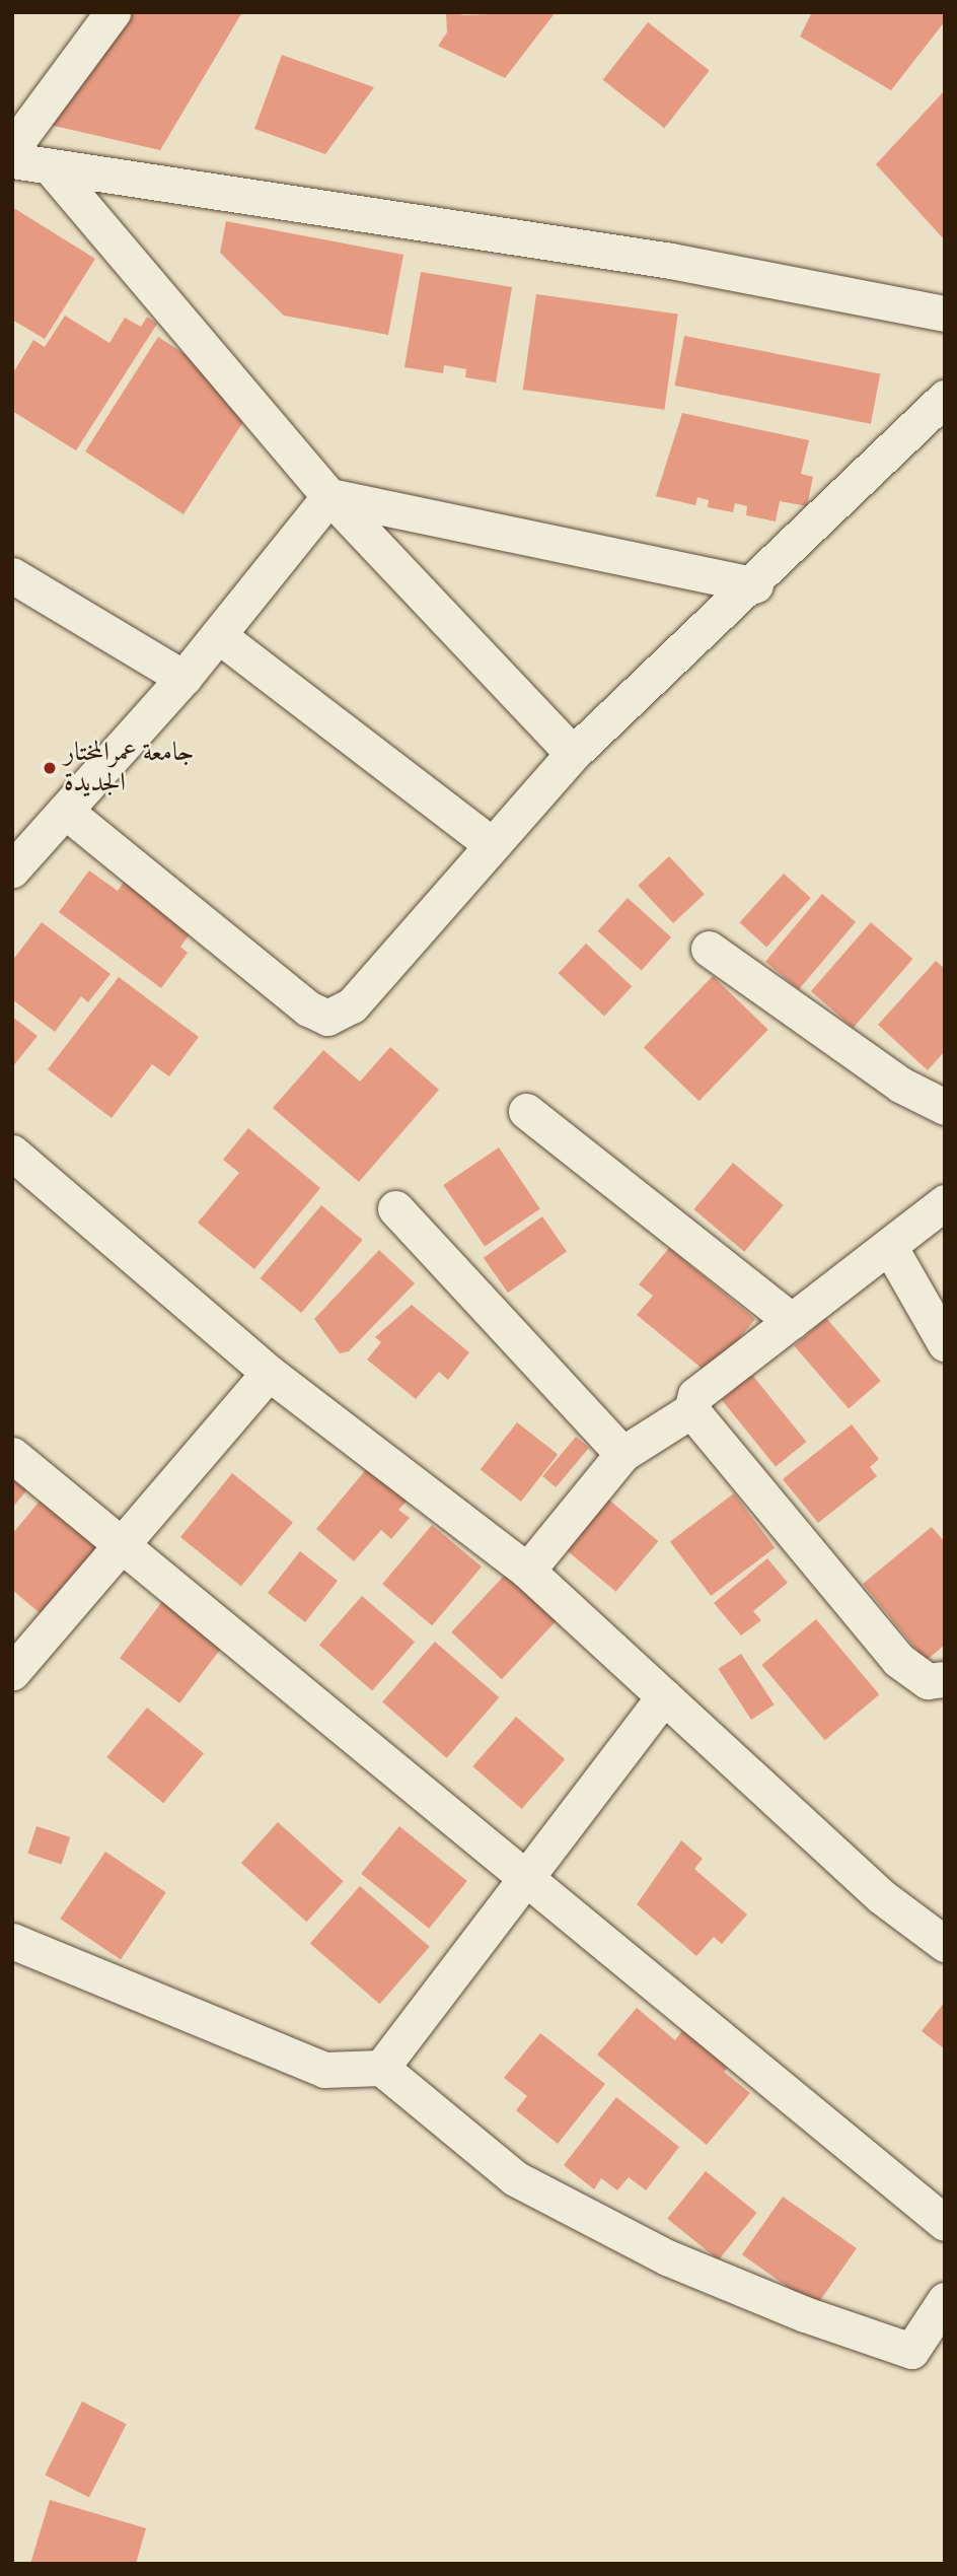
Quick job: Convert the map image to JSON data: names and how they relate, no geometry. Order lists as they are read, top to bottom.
{
  "places": ["جامعة عمرالمختار الجديدة"]
}
